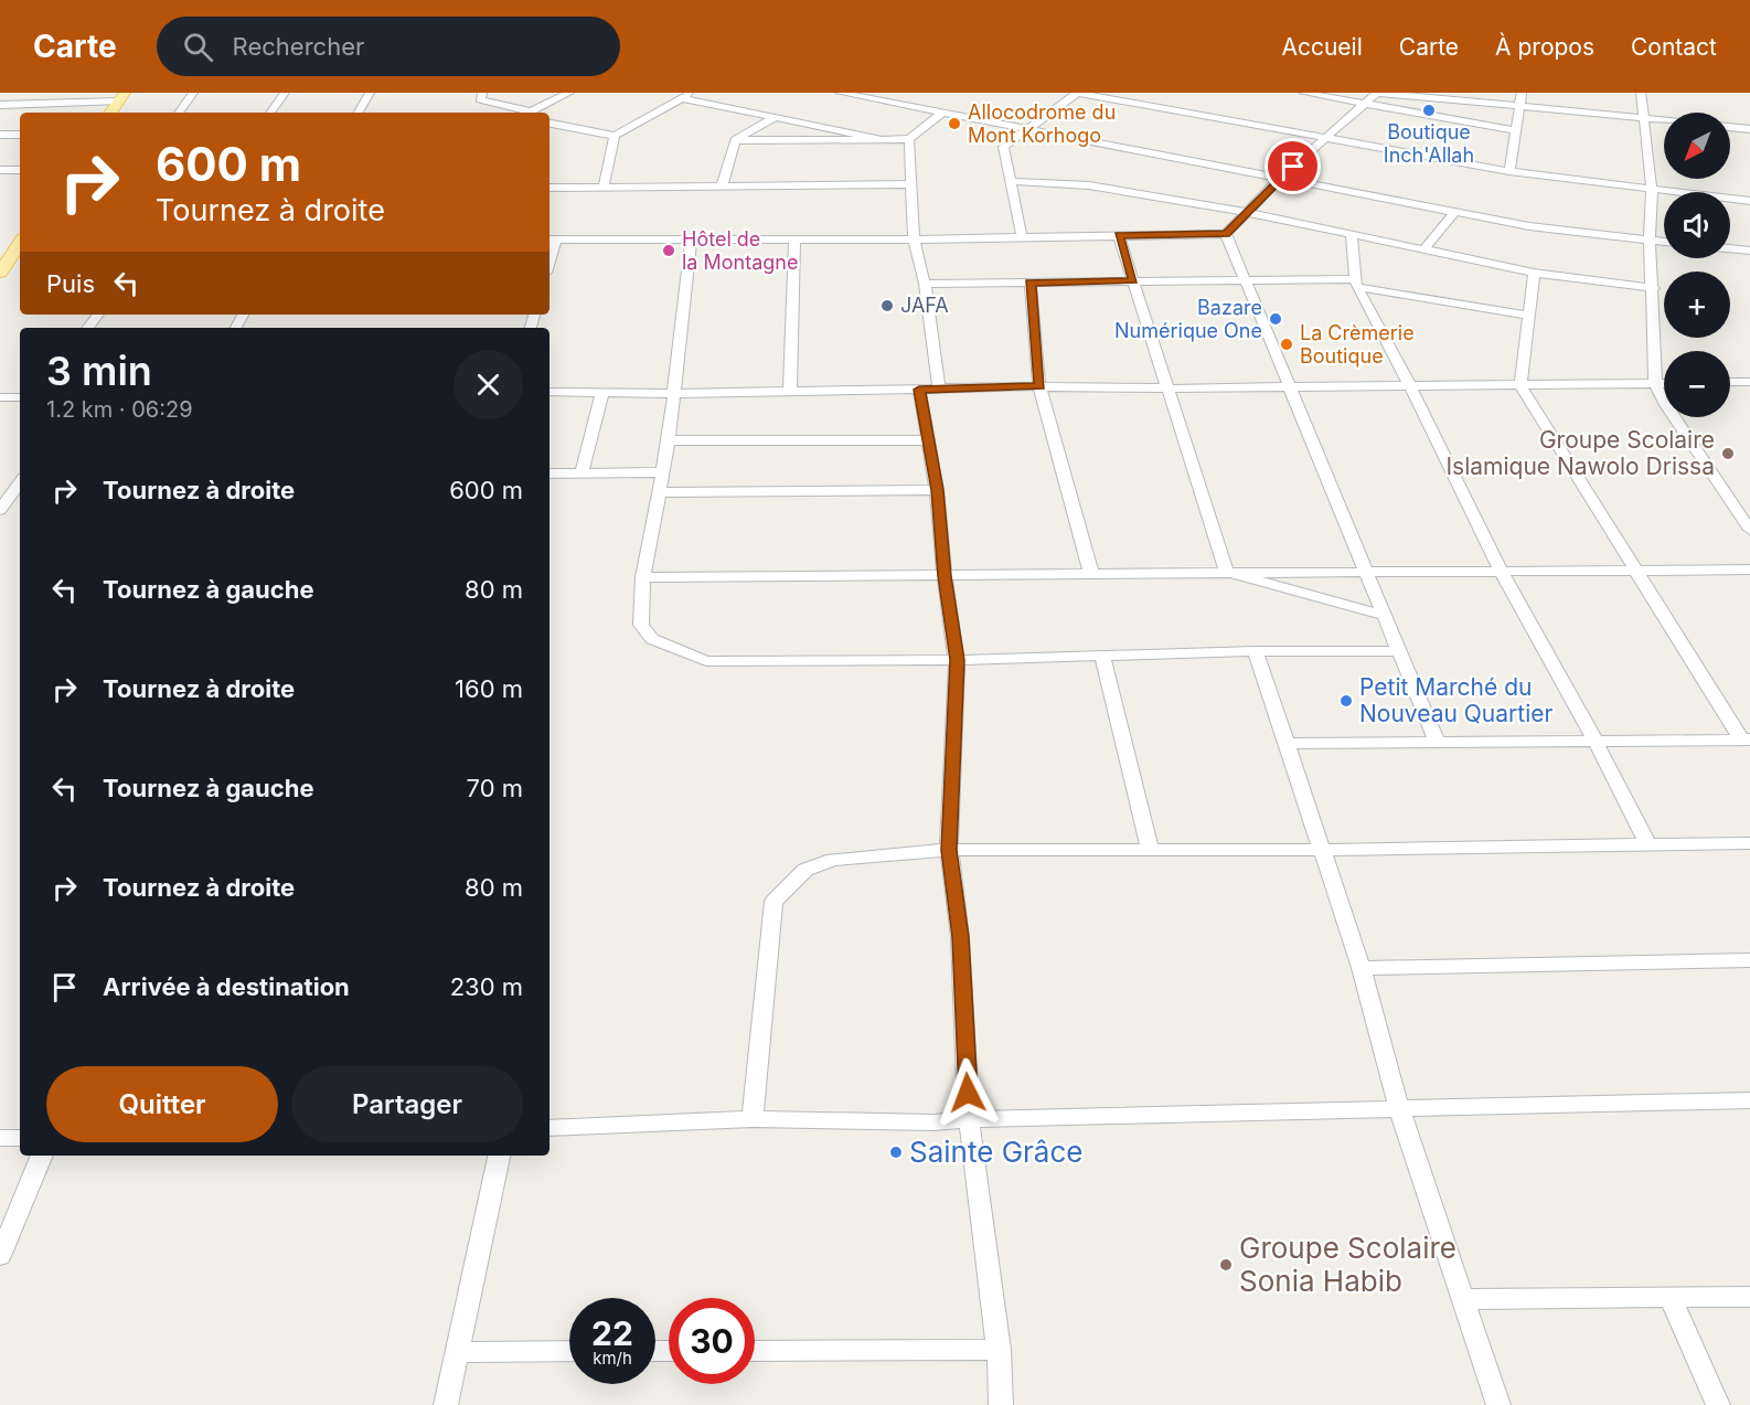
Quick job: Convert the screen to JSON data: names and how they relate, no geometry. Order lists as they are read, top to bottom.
{
  "places": [
    "Boutique Inch'Allah",
    "Allocodrome du Mont Korhogo",
    "Hôtel de la Montagne",
    "JAFA",
    "Bazare Numérique One",
    "La Crèmerie Boutique",
    "Groupe Scolaire Islamique Nawolo Drissa",
    "Petit Marché du Nouveau Quartier",
    "Sainte Grâce",
    "Groupe Scolaire Sonia Habib"
  ],
  "north": "bottom left",
  "page": {
    "header": "Carte",
    "search": "Rechercher",
    "nav": [
      "Accueil",
      "Carte",
      "À propos",
      "Contact"
    ],
    "map_buttons": ["+", "−"],
    "turn": ["600 m", "Tournez à droite"],
    "then": "Puis",
    "heading": ["3 min", "1.2 km · 06:29"],
    "list": [
      {
        "name": "Tournez à droite",
        "value": "600 m"
      },
      {
        "name": "Tournez à gauche",
        "value": "80 m"
      },
      {
        "name": "Tournez à droite",
        "value": "160 m"
      },
      {
        "name": "Tournez à gauche",
        "value": "70 m"
      },
      {
        "name": "Tournez à droite",
        "value": "80 m"
      },
      {
        "name": "Arrivée à destination",
        "value": "230 m"
      }
    ],
    "buttons": ["Quitter", "Partager"],
    "speed": "22 km/h",
    "limit": "30"
  }
}
